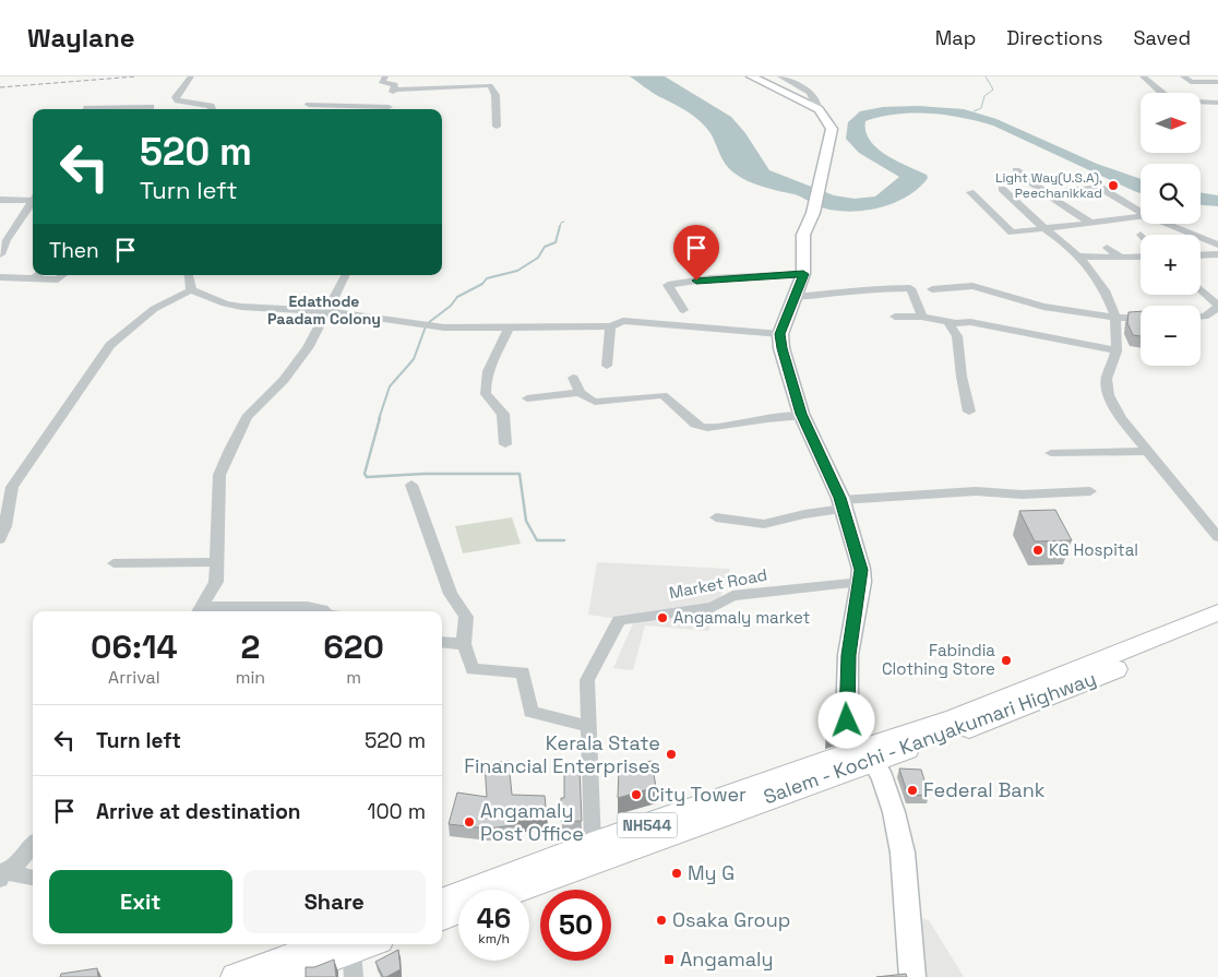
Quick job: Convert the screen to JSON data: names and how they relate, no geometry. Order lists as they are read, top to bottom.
{
  "streets": {
    "highway": ["Salem - Kochi - Kanyakumari Highway", "NH544"],
    "street": ["Market Road"]
  },
  "crossings": [
    ["Market Road", "Salem - Kochi - Kanyakumari Highway"]
  ],
  "districts": ["Edathode Paadam Colony"],
  "places": {
    "other": [
      "Light Way(U.S.A), Peechanikkad",
      "KG Hospital",
      "Angamaly market",
      "Fabindia Clothing Store",
      "Kerala State Financial Enterprises",
      "Federal Bank",
      "City Tower",
      "Angamaly Post Office",
      "My G",
      "Osaka Group"
    ],
    "transit": ["Angamaly"]
  },
  "north": "right",
  "page": {
    "header": "Waylane",
    "nav": ["Map", "Directions", "Saved"],
    "map_buttons": ["+", "−"],
    "turn": ["520 m", "Turn left"],
    "then": "Then",
    "eta": [
      "06:14",
      "Arrival",
      "2",
      "min",
      "620",
      "m"
    ],
    "list": [
      {
        "name": "Turn left",
        "value": "520 m"
      },
      {
        "name": "Arrive at destination",
        "value": "100 m"
      }
    ],
    "buttons": ["Exit", "Share"],
    "speed": "46 km/h",
    "limit": "50"
  }
}
